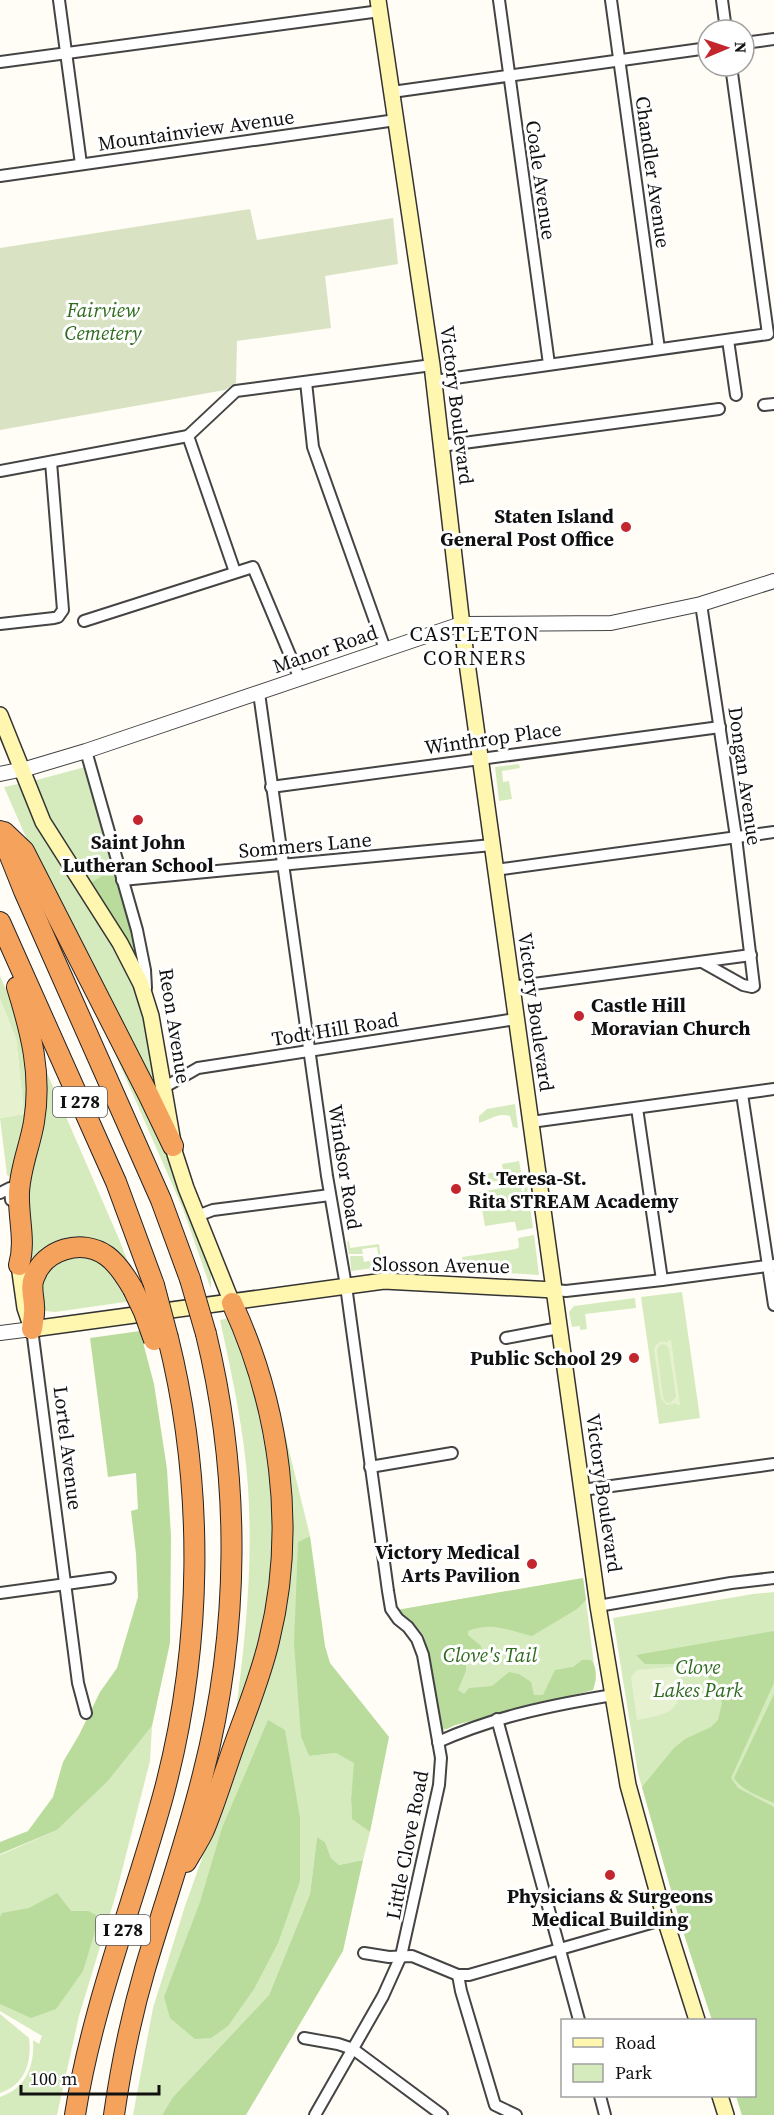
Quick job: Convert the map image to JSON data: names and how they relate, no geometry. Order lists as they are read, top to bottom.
{
  "streets": {
    "highway": ["I 278"],
    "main road": [
      "Victory Boulevard",
      "Reon Avenue",
      "Slosson Avenue",
      "Lortel Avenue"
    ],
    "street": [
      "Mountainview Avenue",
      "Chandler Avenue",
      "Coale Avenue",
      "Manor Road",
      "Winthrop Place",
      "Dongan Avenue",
      "Sommers Lane",
      "Todt Hill Road",
      "Windsor Road",
      "Little Clove Road"
    ]
  },
  "crossings": [
    ["Mountainview Avenue", "Victory Boulevard"],
    ["Victory Boulevard", "Manor Road"],
    ["Victory Boulevard", "Winthrop Place"],
    ["Victory Boulevard", "Sommers Lane"],
    ["Victory Boulevard", "Todt Hill Road"],
    ["Victory Boulevard", "Slosson Avenue"],
    ["Manor Road", "Dongan Avenue"],
    ["Manor Road", "Reon Avenue"],
    ["Manor Road", "Windsor Road"],
    ["Winthrop Place", "Dongan Avenue"],
    ["Winthrop Place", "Windsor Road"],
    ["Sommers Lane", "Reon Avenue"],
    ["Sommers Lane", "Windsor Road"],
    ["Reon Avenue", "Todt Hill Road"],
    ["Reon Avenue", "Slosson Avenue"],
    ["Todt Hill Road", "Windsor Road"],
    ["Windsor Road", "Slosson Avenue"],
    ["Windsor Road", "Little Clove Road"],
    ["Slosson Avenue", "Lortel Avenue"]
  ],
  "districts": ["CASTLETON CORNERS"],
  "parks": ["Fairview Cemetery", "Clove's Tail", "Clove Lakes Park"],
  "places": [
    "Staten Island General Post Office",
    "Saint John Lutheran School",
    "Castle Hill Moravian Church",
    "St. Teresa-St. Rita STREAM Academy",
    "Public School 29",
    "Victory Medical Arts Pavilion",
    "Physicians & Surgeons Medical Building"
  ],
  "legend": ["Road", "Park"],
  "scale_bar": "100 m",
  "north": "right"
}
